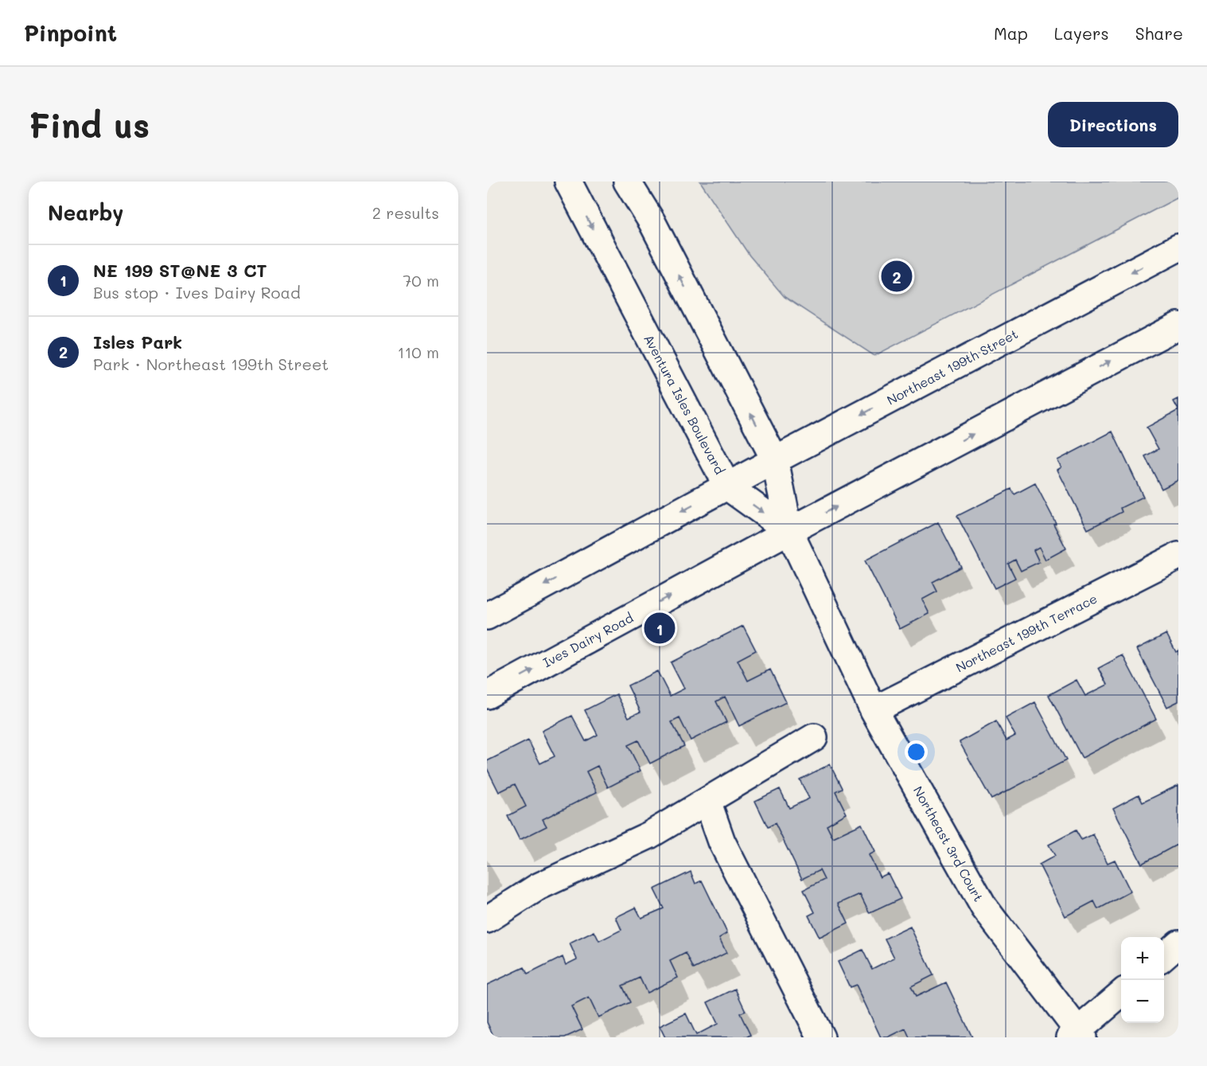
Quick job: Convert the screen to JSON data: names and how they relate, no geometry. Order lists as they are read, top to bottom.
{
  "streets": {
    "street": [
      "Northeast 199th Street",
      "Aventura Isles Boulevard",
      "Northeast 199th Terrace",
      "Ives Dairy Road",
      "Northeast 3rd Court"
    ]
  },
  "crossings": [
    ["Northeast 199th Street", "Aventura Isles Boulevard"],
    ["Aventura Isles Boulevard", "Ives Dairy Road"],
    ["Aventura Isles Boulevard", "Northeast 3rd Court"],
    ["Northeast 199th Terrace", "Northeast 3rd Court"],
    ["Ives Dairy Road", "Northeast 3rd Court"]
  ],
  "page": {
    "header": "Pinpoint",
    "nav": ["Map", "Layers", "Share"],
    "buttons": "Directions",
    "title": "Find us",
    "heading": ["Nearby", "2 results"],
    "list": [
      {
        "mark": "1",
        "name": "NE 199 ST@NE 3 CT",
        "note": "Bus stop · Ives Dairy Road",
        "value": "70 m"
      },
      {
        "mark": "2",
        "name": "Isles Park",
        "note": "Park · Northeast 199th Street",
        "value": "110 m"
      }
    ],
    "pins": ["2", "1"],
    "map_buttons": ["+", "−"]
  }
}
